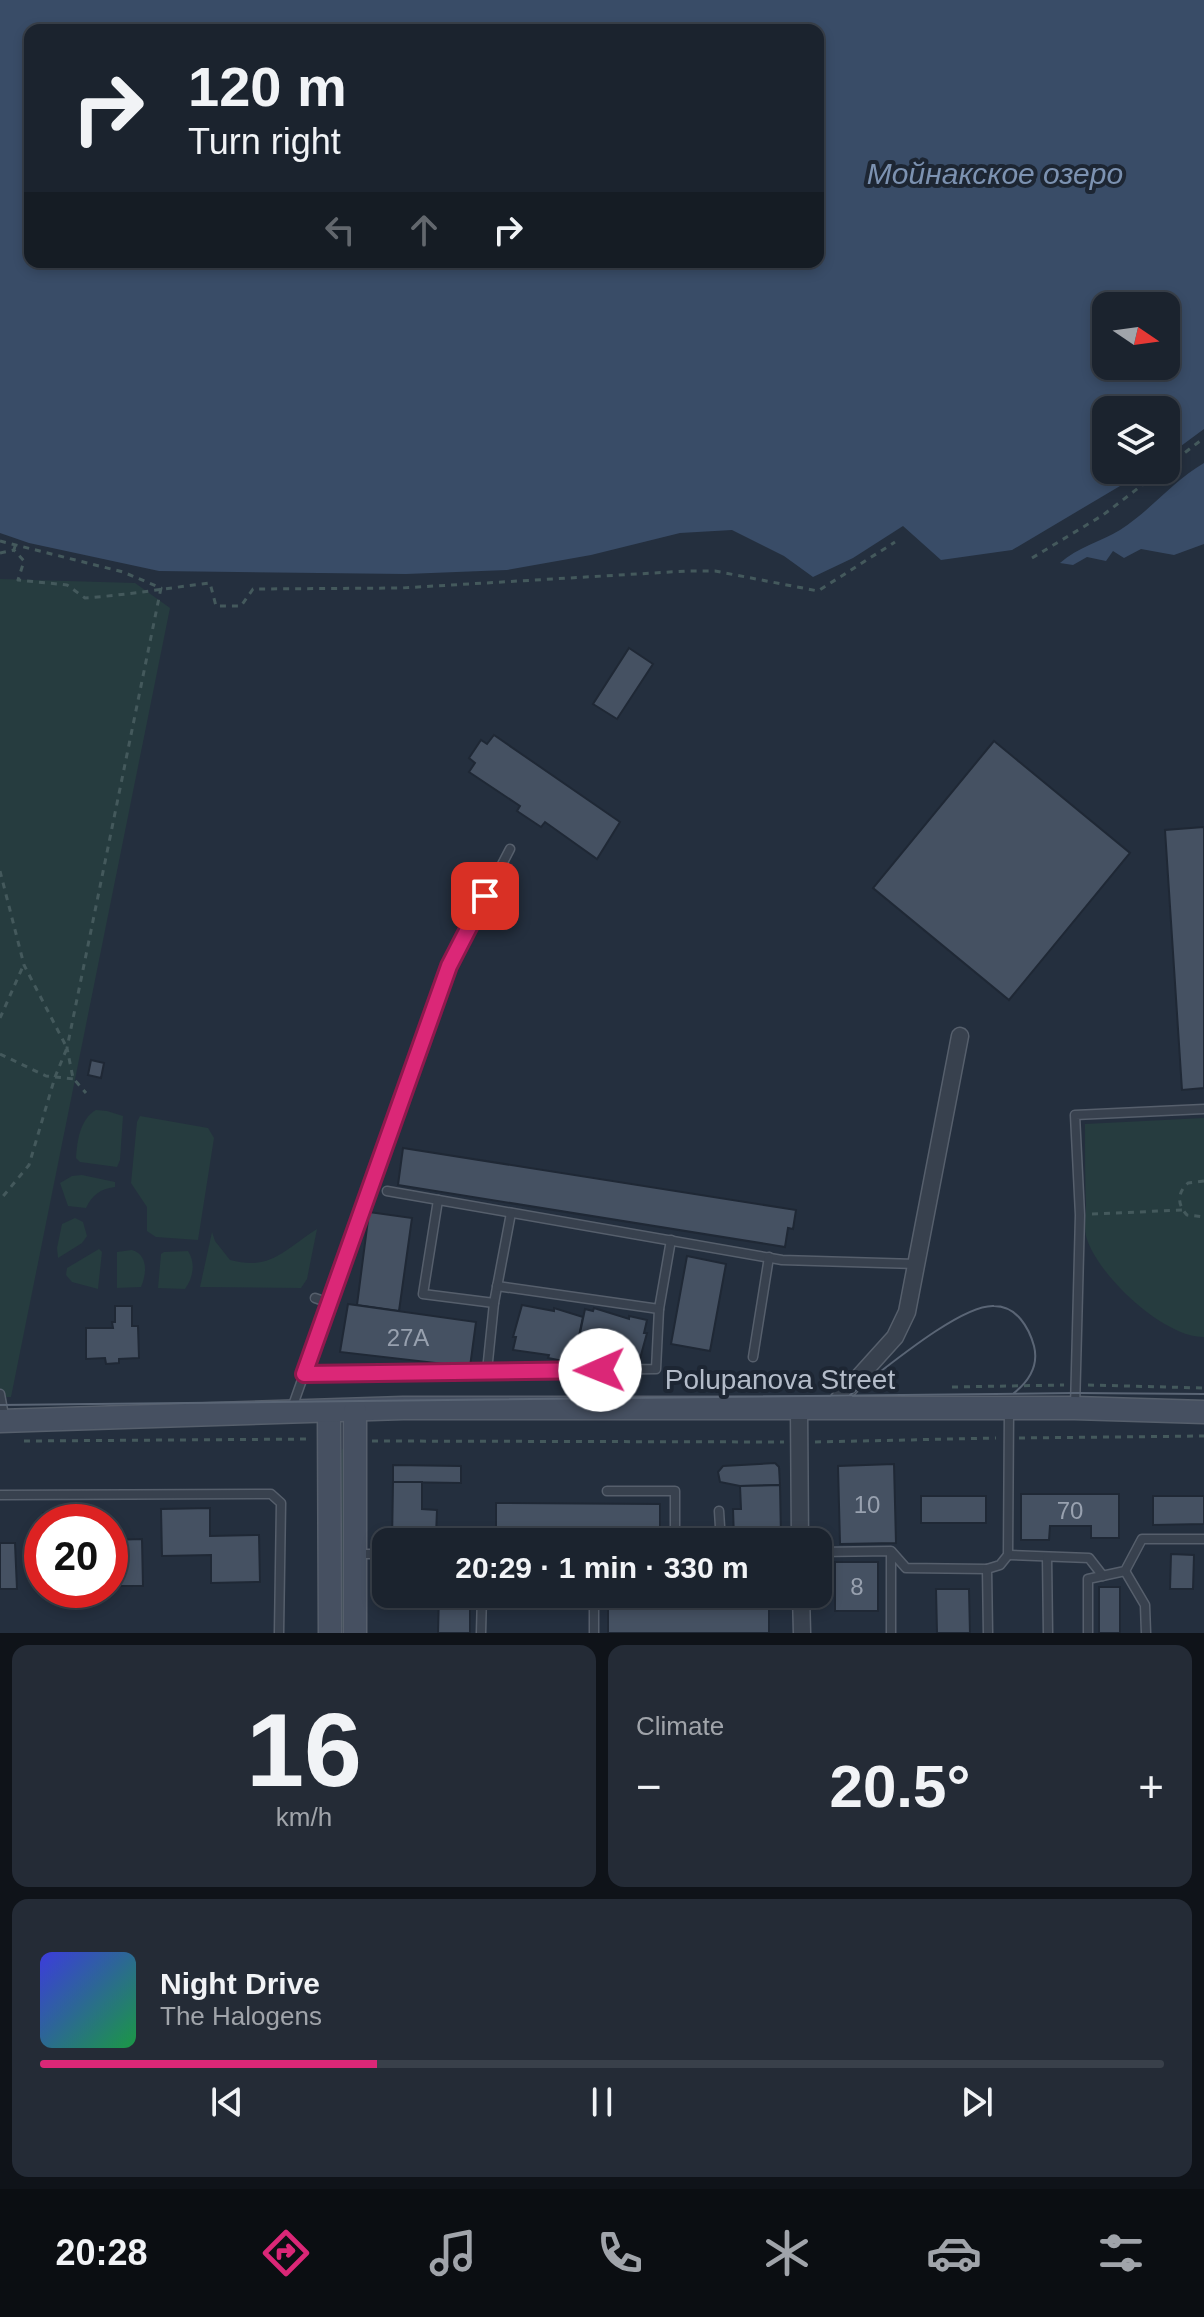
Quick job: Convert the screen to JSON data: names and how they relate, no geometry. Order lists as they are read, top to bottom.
{
  "streets": {
    "street": ["Polupanova Street"]
  },
  "water": ["Мойнакское озеро"],
  "house_numbers": [
    "27А",
    "10",
    "70",
    "8"
  ],
  "north": "right",
  "page": {
    "turn": ["120 m", "Turn right"],
    "limit": "20",
    "trip": "20:29 · 1 min · 330 m",
    "tile": [
      ["16", "km/h"],
      "Climate"
    ],
    "heat": ["−", "20.5°", "+"],
    "song": ["Night Drive", "The Halogens"],
    "tabs": "20:28"
  }
}
